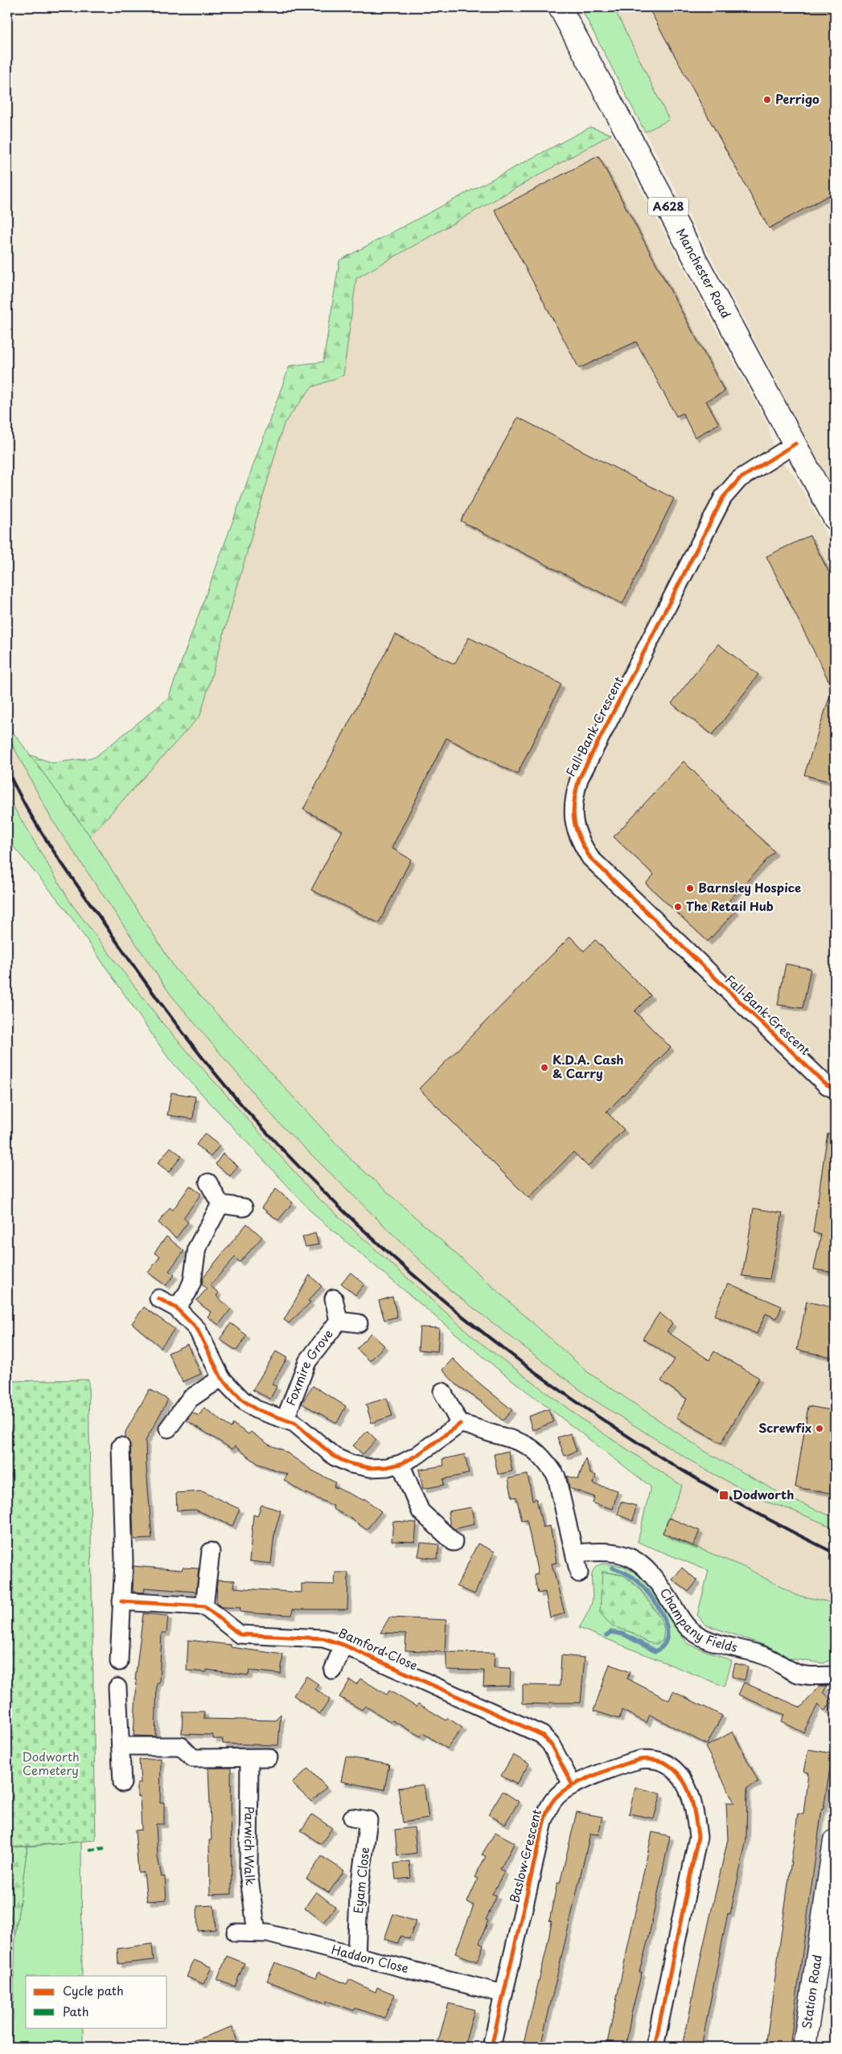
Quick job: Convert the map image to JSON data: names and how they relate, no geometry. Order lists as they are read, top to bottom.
{
  "streets": {
    "main road": ["A628", "Manchester Road", "Station Road"],
    "street": [
      "Fall Bank Crescent",
      "Foxmire Grove",
      "Champany Fields",
      "Bamford Close",
      "Parwich Walk",
      "Baslow Crescent",
      "Eyam Close",
      "Haddon Close"
    ]
  },
  "crossings": [
    ["Manchester Road", "Fall Bank Crescent"],
    ["Bamford Close", "Baslow Crescent"],
    ["Parwich Walk", "Haddon Close"],
    ["Baslow Crescent", "Haddon Close"],
    ["Eyam Close", "Haddon Close"]
  ],
  "parks": ["Dodworth Cemetery"],
  "places": {
    "other": [
      "Perrigo",
      "Barnsley Hospice",
      "The Retail Hub",
      "K.D.A. Cash & Carry",
      "Screwfix"
    ],
    "transit": ["Dodworth"]
  },
  "legend": ["Cycle path", "Path"]
}
